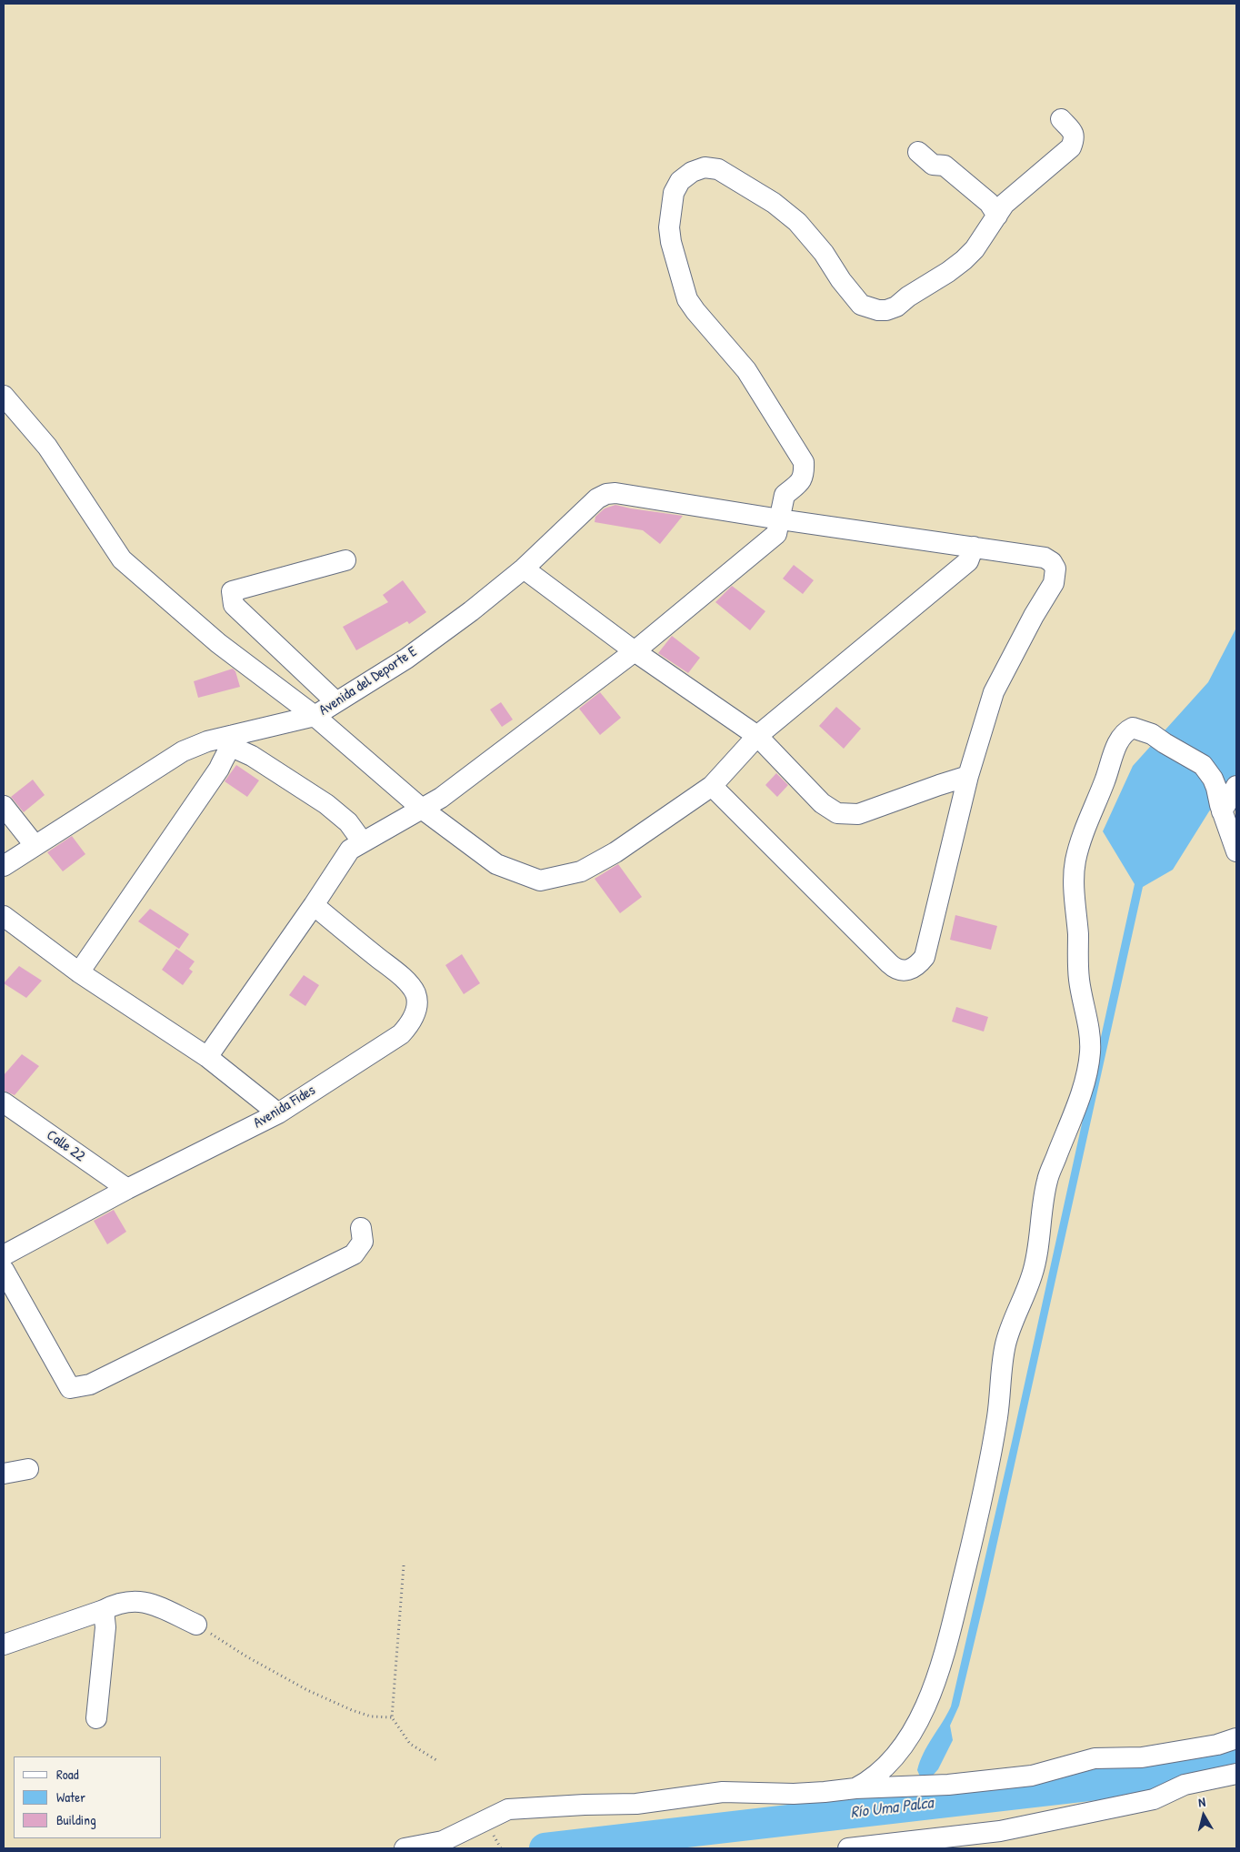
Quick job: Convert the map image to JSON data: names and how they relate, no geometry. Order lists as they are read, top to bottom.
{
  "streets": {
    "street": ["Avenida del Deporte E", "Avenida Fides", "Calle 22"]
  },
  "crossings": [
    ["Avenida Fides", "Calle 22"]
  ],
  "water": ["Río Uma Palca"],
  "legend": ["Road", "Water", "Building"],
  "north": "top"
}
